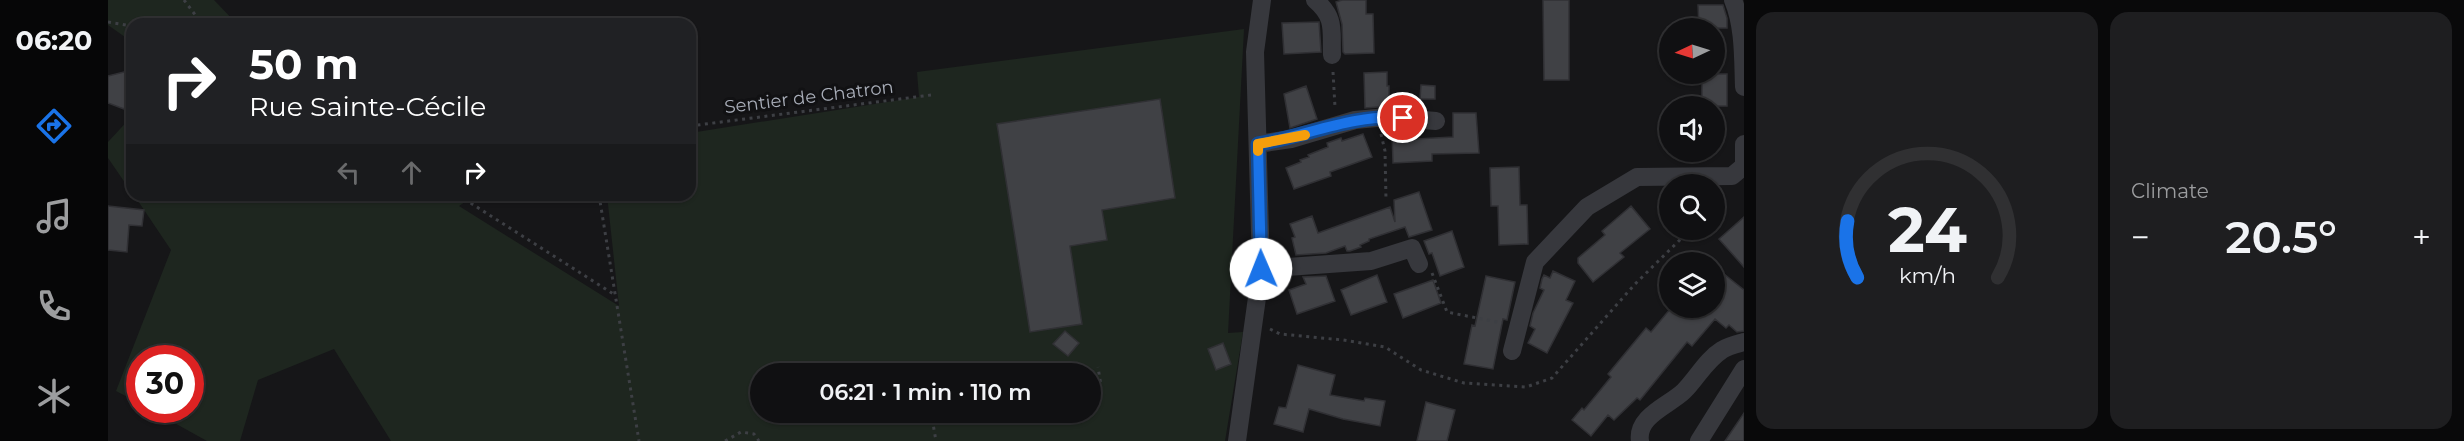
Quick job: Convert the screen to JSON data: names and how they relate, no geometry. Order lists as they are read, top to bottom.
{
  "streets": {
    "path": ["Sentier de Chatron"]
  },
  "north": "left",
  "page": {
    "tabs": "06:20",
    "tile": "Climate",
    "turn": ["50 m", "Rue Sainte-Cécile"],
    "heat": ["−", "20.5°", "+"],
    "limit": "30",
    "trip": "06:21 · 1 min · 110 m",
    "gauge": ["24", "km/h"]
  }
}
